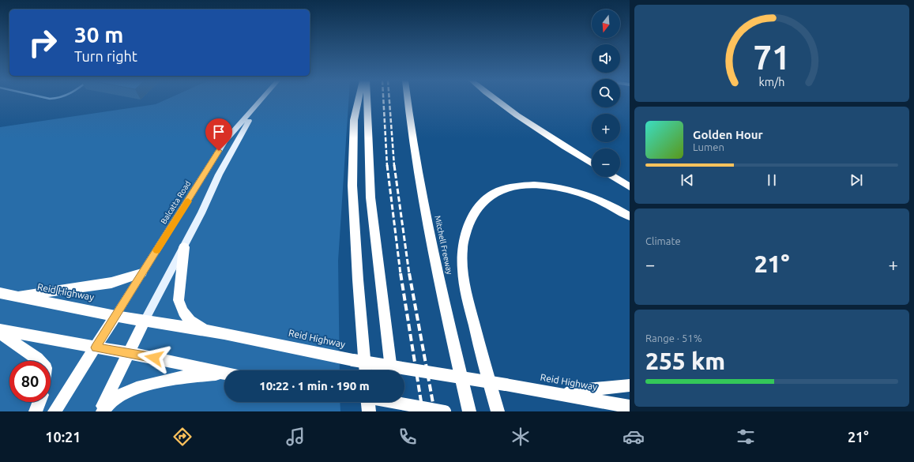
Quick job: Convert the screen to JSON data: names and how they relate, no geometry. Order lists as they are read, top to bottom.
{
  "streets": {
    "highway": ["Mitchell Freeway", "Reid Highway"],
    "main road": ["Balcatta Road"]
  },
  "crossings": [
    ["Balcatta Road", "Reid Highway"]
  ],
  "north": "bottom",
  "page": {
    "map_buttons": ["+", "−"],
    "turn": ["30 m", "Turn right"],
    "song": ["Golden Hour", "Lumen"],
    "tile": [
      "Climate",
      ["Range · 51%", "255 km"]
    ],
    "heat": ["−", "21°", "+"],
    "limit": "80",
    "trip": "10:22 · 1 min · 190 m",
    "tabs": ["10:21", "21°"],
    "gauge": ["71", "km/h"]
  }
}
